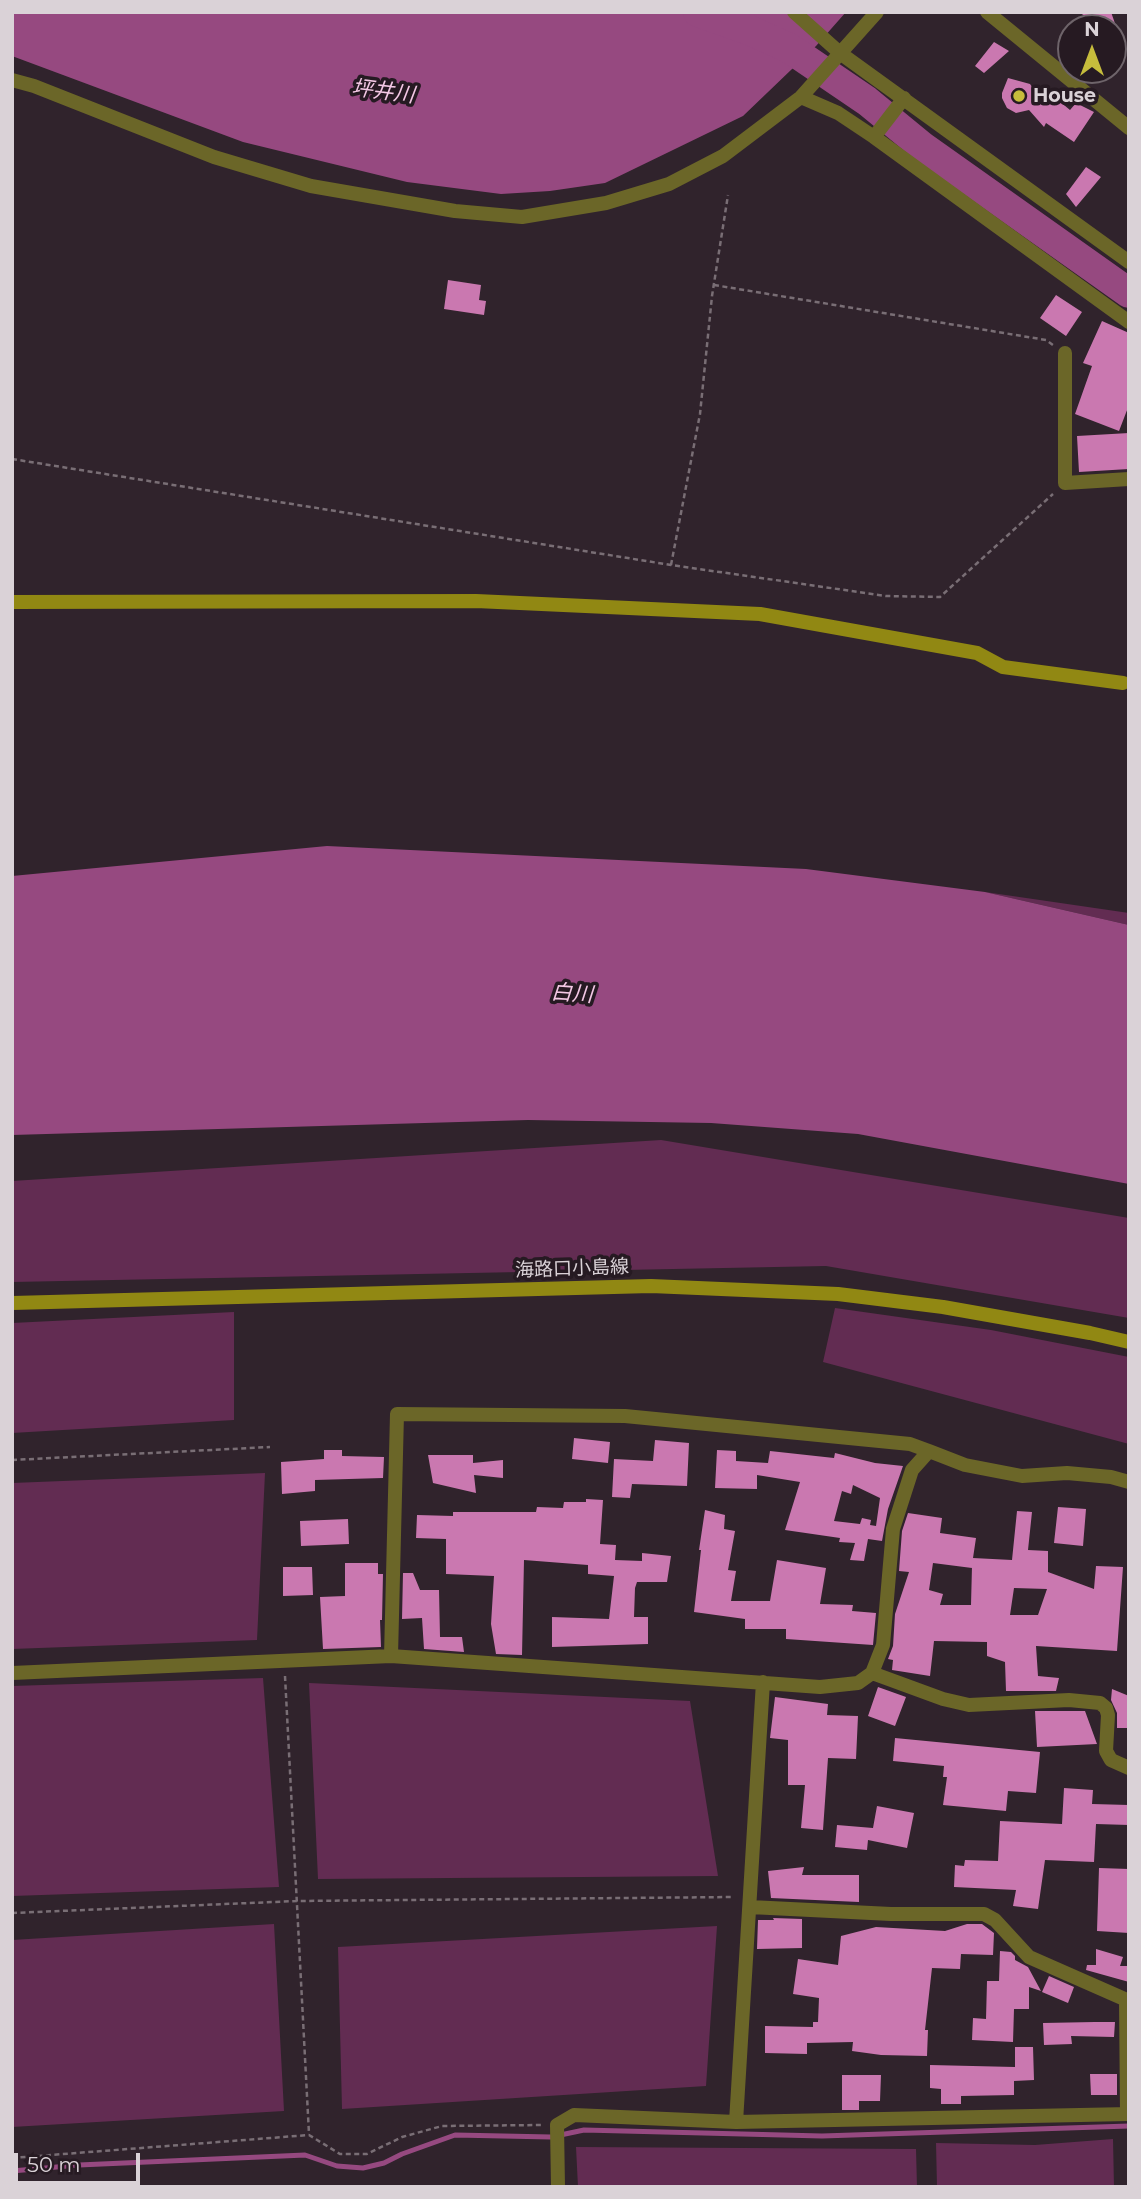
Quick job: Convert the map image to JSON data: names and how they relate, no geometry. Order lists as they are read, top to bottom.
{
  "streets": {
    "street": ["海路口小島線"]
  },
  "water": ["坪井川", "白川"],
  "places": ["House"],
  "scale_bar": "50 m",
  "north": "top"
}
